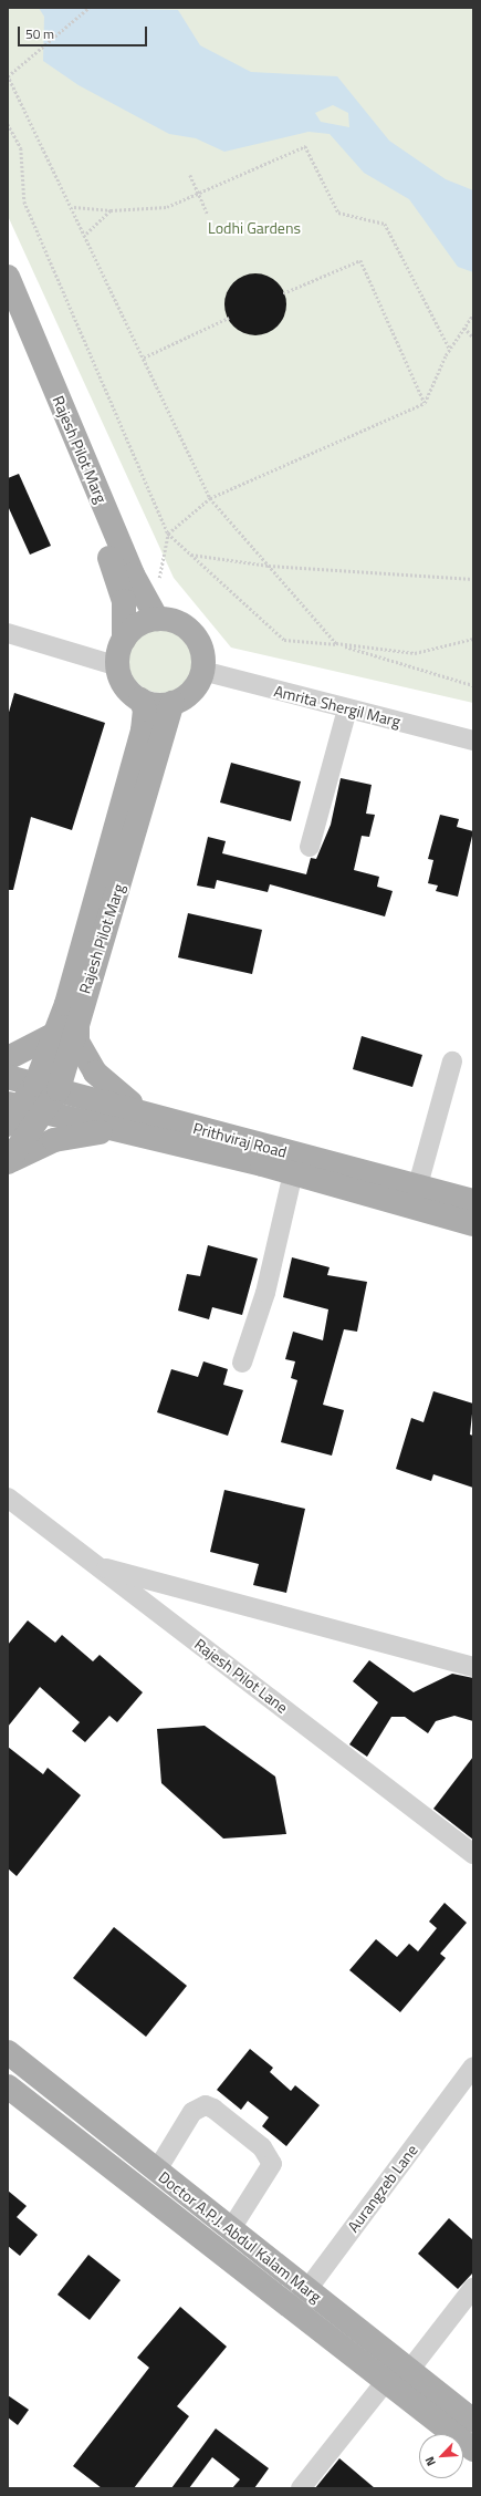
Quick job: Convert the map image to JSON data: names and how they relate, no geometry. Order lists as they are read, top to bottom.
{
  "streets": {
    "main road": ["Rajesh Pilot Marg", "Prithviraj Road", "Doctor A.P.J. Abdul Kalam Marg"],
    "street": ["Amrita Shergil Marg", "Rajesh Pilot Lane", "Aurangzeb Lane"]
  },
  "crossings": [
    ["Rajesh Pilot Marg", "Amrita Shergil Marg"],
    ["Rajesh Pilot Marg", "Prithviraj Road"],
    ["Aurangzeb Lane", "Doctor A.P.J. Abdul Kalam Marg"]
  ],
  "parks": ["Lodhi Gardens"],
  "scale_bar": "50 m",
  "north": "bottom left"
}
